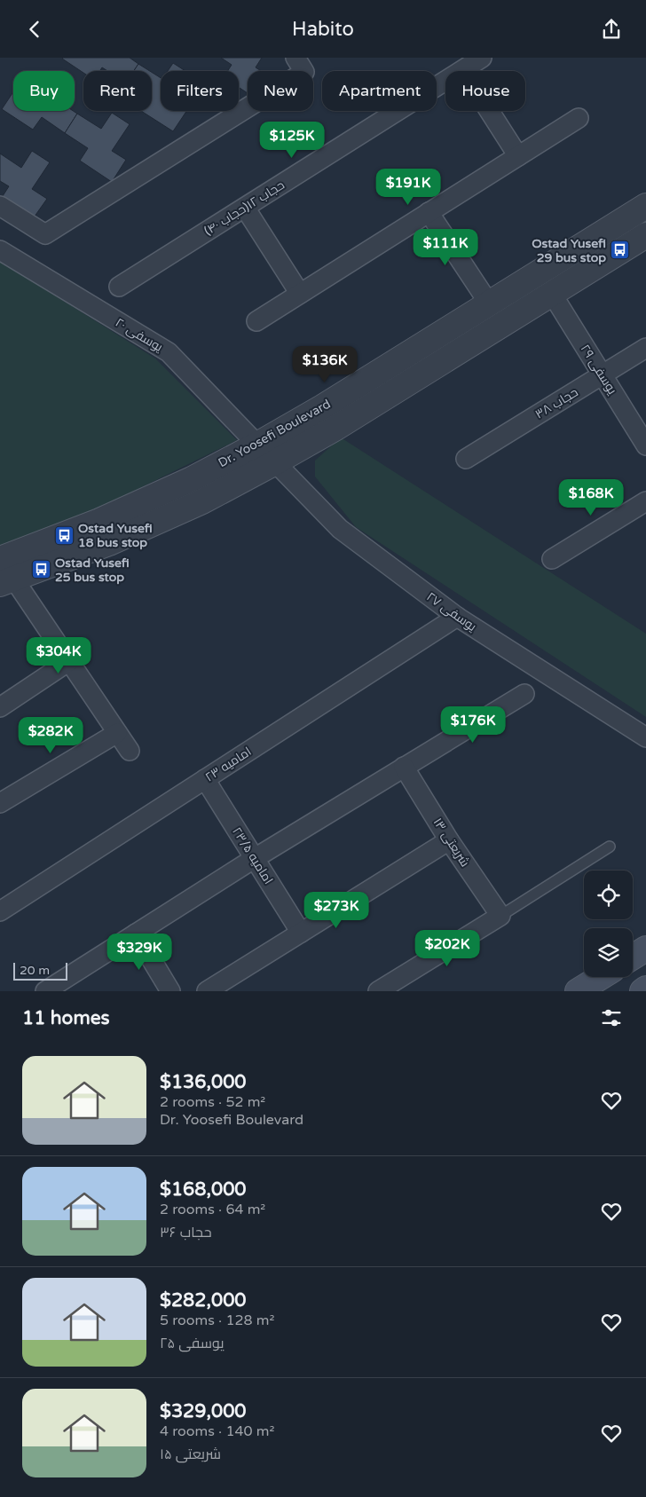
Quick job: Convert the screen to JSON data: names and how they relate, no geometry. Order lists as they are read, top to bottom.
{
  "streets": {
    "street": [
      "حجاب ۱۲(حجاب ۴۰)",
      "یوسفی ۲۰",
      "یوسفی ۲۹",
      "حجاب ۳۸",
      "Dr. Yoosefi Boulevard",
      "یوسفی ۲۷",
      "امامیه ۲۳",
      "شریعتی ۱۳",
      "امامیه ۲۳/۵"
    ]
  },
  "crossings": [
    ["یوسفی ۲۰", "Dr. Yoosefi Boulevard"],
    ["یوسفی ۲۹", "حجاب ۳۸"],
    ["یوسفی ۲۹", "Dr. Yoosefi Boulevard"],
    ["Dr. Yoosefi Boulevard", "یوسفی ۲۷"],
    ["یوسفی ۲۷", "امامیه ۲۳"],
    ["امامیه ۲۳", "امامیه ۲۳/۵"]
  ],
  "places": {
    "bus stop": ["Ostad Yusefi 29 bus stop", "Ostad Yusefi 18 bus stop", "Ostad Yusefi 25 bus stop"]
  },
  "scale_bar": "20 m",
  "page": {
    "header": "Habito",
    "chip": [
      "Buy",
      "Rent",
      "Filters",
      "New",
      "Apartment",
      "House"
    ],
    "price": [
      "$125K",
      "$191K",
      "$111K",
      "$136K",
      "$168K",
      "$304K",
      "$176K",
      "$282K",
      "$273K",
      "$202K",
      "$329K"
    ],
    "scale": "20 m",
    "heading": "11 homes",
    "list": [
      {
        "name": "$136,000",
        "note": "2 rooms · 52 m² · Dr. Yoosefi Boulevard"
      },
      {
        "name": "$168,000",
        "note": "2 rooms · 64 m² · حجاب ۳۶"
      },
      {
        "name": "$282,000",
        "note": "5 rooms · 128 m² · یوسفی ۲۵"
      },
      {
        "name": "$329,000",
        "note": "4 rooms · 140 m² · شریعتی ۱۵"
      }
    ]
  }
}
